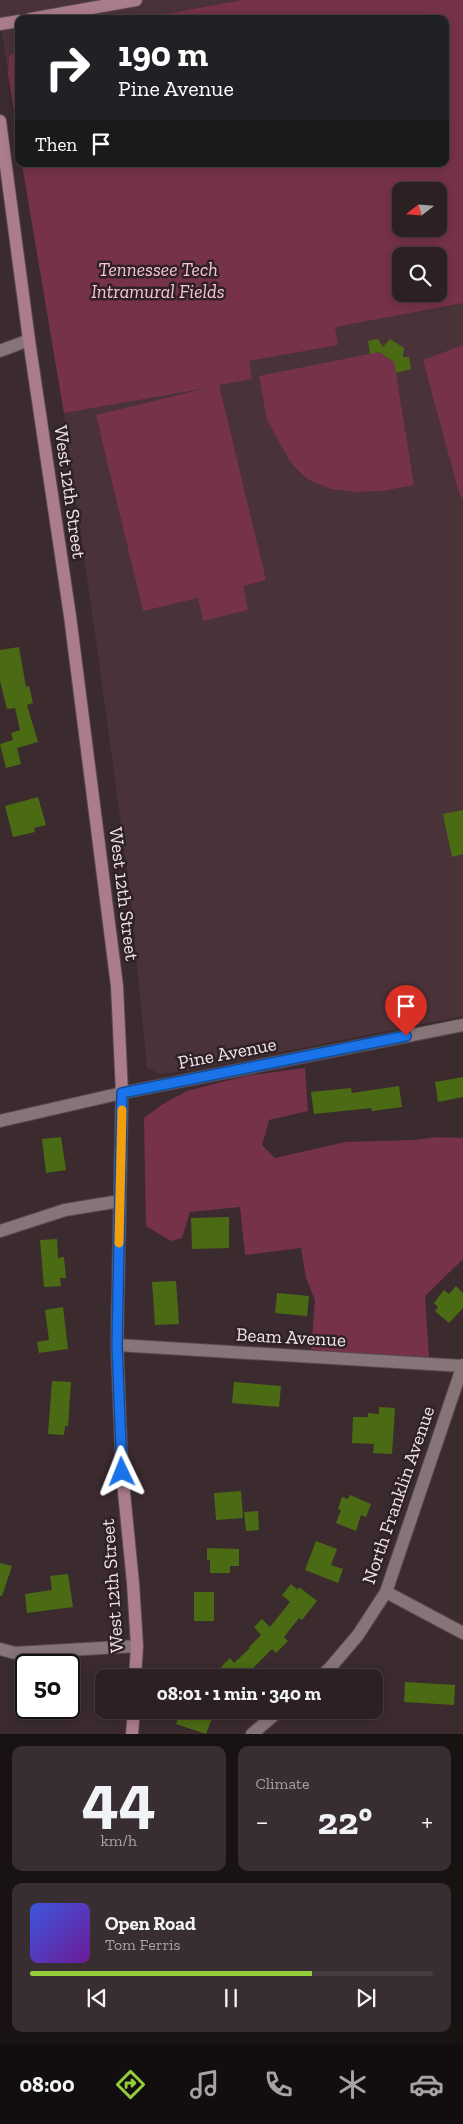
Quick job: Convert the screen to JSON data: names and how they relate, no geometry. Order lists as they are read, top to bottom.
{
  "streets": {
    "main road": ["West 12th Street"],
    "street": ["Pine Avenue", "Beam Avenue", "North Franklin Avenue"]
  },
  "crossings": [
    ["West 12th Street", "Pine Avenue"],
    ["West 12th Street", "Beam Avenue"],
    ["Beam Avenue", "North Franklin Avenue"]
  ],
  "parks": ["Tennessee Tech Intramural Fields"],
  "north": "left",
  "page": {
    "turn": ["190 m", "Pine Avenue"],
    "then": "Then",
    "limit": "50",
    "trip": "08:01 · 1 min · 340 m",
    "tile": [
      ["44", "km/h"],
      "Climate"
    ],
    "heat": ["−", "22°", "+"],
    "song": ["Open Road", "Tom Ferris"],
    "tabs": "08:00"
  }
}
